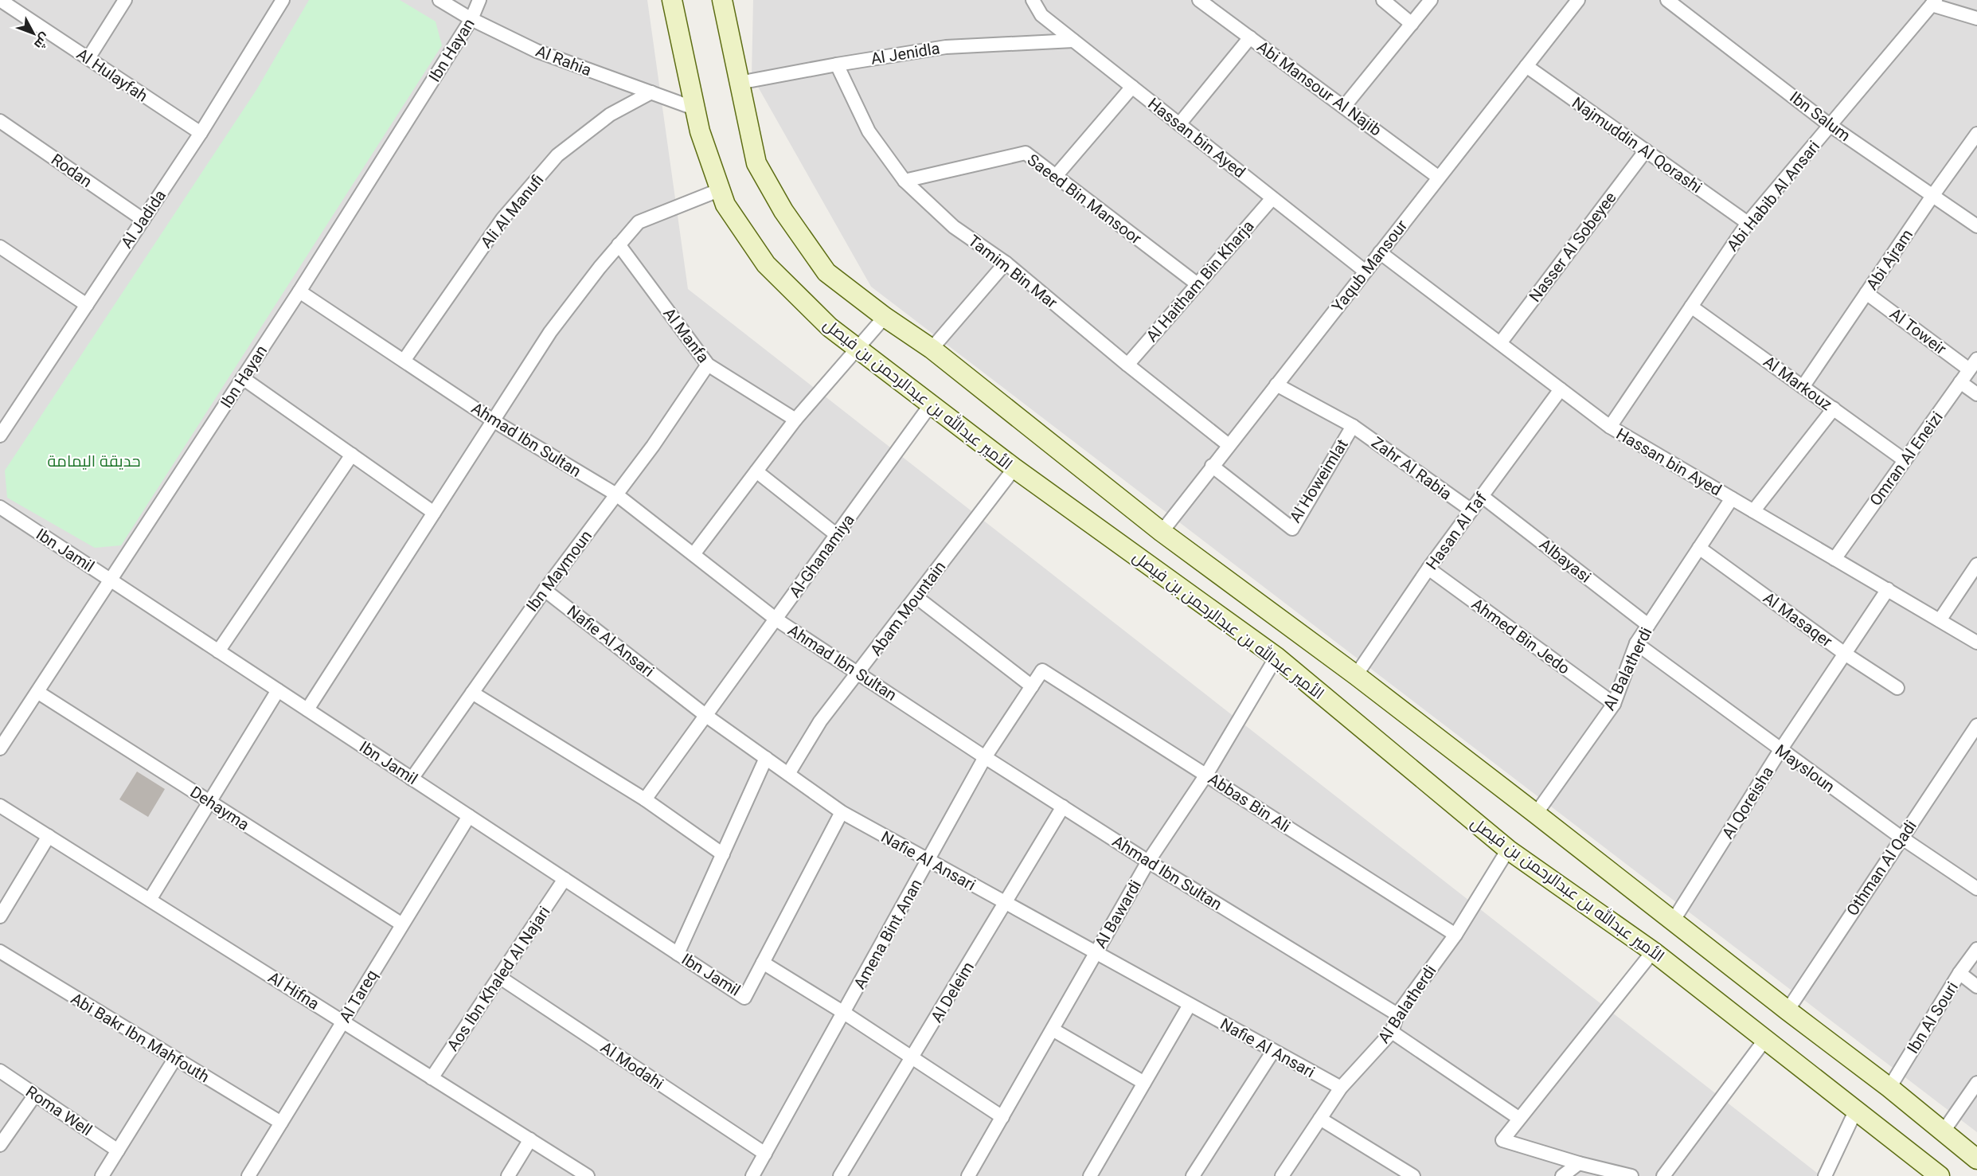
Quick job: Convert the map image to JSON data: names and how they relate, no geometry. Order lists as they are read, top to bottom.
{
  "streets": {
    "main road": ["الأمير عبدالله بن عبدالرحمن بن فيصل"],
    "street": [
      "Ibn Hayan",
      "Al Jenidla",
      "Al Rahia",
      "Al Hulayfah",
      "Abi Mansour Al Najib",
      "Ibn Salum",
      "Hassan bin Ayed",
      "Najmuddin Al Qorashi",
      "Rodan",
      "Abi Habib Al Ansari",
      "Saeed Bin Mansoor",
      "Ali Al Manufi",
      "Al Jadida",
      "Nasser Al Sobeyee",
      "Abi Ajram",
      "Yaqub Mansour",
      "Tamim Bin Mar",
      "Al Haitham Bin Kharja",
      "Al Toweir",
      "Al Manfa",
      "Al Markouz",
      "Ahmad Ibn Sultan",
      "Omran Al Eneizi",
      "Zahr Al Rabia",
      "Al Howeimlat",
      "Hasan Al Taf",
      "Ibn Jamil",
      "Al-Ghanamiya",
      "Albayasi",
      "Ibn Maymoun",
      "Abam Mountain",
      "Al Masaqer",
      "Ahmed Bin Jedo",
      "Nafie Al Ansari",
      "Al Balatherdi",
      "Maysloun",
      "Abbas Bin Ali",
      "Al Qoreisha",
      "Dehayma",
      "Othman Al Qadi",
      "Al Bawardi",
      "Amena Bint Anan",
      "Aos Ibn Khaled Al Najari",
      "Al Hifna",
      "Al Deleim",
      "Al Tareq",
      "Ibn Al Souri",
      "Abi Bakr Ibn Mahfouth",
      "Al Modahi",
      "Roma Well"
    ]
  },
  "crossings": [
    ["Ibn Hayan", "Al Rahia"],
    ["Ibn Hayan", "Ahmad Ibn Sultan"],
    ["Ibn Hayan", "Ibn Jamil"],
    ["Ibn Hayan", "Dehayma"],
    ["Al Jenidla", "Hassan bin Ayed"],
    ["Al Jenidla", "Tamim Bin Mar"],
    ["Al Rahia", "Ali Al Manufi"],
    ["Al Rahia", "الأمير عبدالله بن عبدالرحمن بن فيصل"],
    ["Al Hulayfah", "Al Jadida"],
    ["Abi Mansour Al Najib", "Yaqub Mansour"],
    ["Ibn Salum", "Abi Habib Al Ansari"],
    ["Ibn Salum", "Abi Ajram"],
    ["Hassan bin Ayed", "Abi Habib Al Ansari"],
    ["Hassan bin Ayed", "Nasser Al Sobeyee"],
    ["Hassan bin Ayed", "Yaqub Mansour"],
    ["Hassan bin Ayed", "Al Haitham Bin Kharja"],
    ["Hassan bin Ayed", "Omran Al Eneizi"],
    ["Hassan bin Ayed", "Hasan Al Taf"],
    ["Hassan bin Ayed", "Al Balatherdi"],
    ["Hassan bin Ayed", "Al Qoreisha"],
    ["Najmuddin Al Qorashi", "Abi Habib Al Ansari"],
    ["Najmuddin Al Qorashi", "Nasser Al Sobeyee"],
    ["Najmuddin Al Qorashi", "Yaqub Mansour"],
    ["Rodan", "Al Jadida"],
    ["Abi Habib Al Ansari", "Al Markouz"],
    ["Saeed Bin Mansoor", "Tamim Bin Mar"],
    ["Saeed Bin Mansoor", "Al Haitham Bin Kharja"],
    ["Ali Al Manufi", "Ahmad Ibn Sultan"],
    ["Abi Ajram", "Al Toweir"],
    ["Abi Ajram", "Al Markouz"],
    ["Yaqub Mansour", "Tamim Bin Mar"],
    ["Yaqub Mansour", "Al Howeimlat"],
    ["Tamim Bin Mar", "Al Haitham Bin Kharja"],
    ["Al Toweir", "Omran Al Eneizi"],
    ["Al Manfa", "Ibn Maymoun"],
    ["Al Markouz", "Omran Al Eneizi"],
    ["الأمير عبدالله بن عبدالرحمن بن فيصل", "Al-Ghanamiya"],
    ["الأمير عبدالله بن عبدالرحمن بن فيصل", "Abam Mountain"],
    ["الأمير عبدالله بن عبدالرحمن بن فيصل", "Al Balatherdi"],
    ["الأمير عبدالله بن عبدالرحمن بن فيصل", "Al Bawardi"],
    ["Ahmad Ibn Sultan", "Al-Ghanamiya"],
    ["Ahmad Ibn Sultan", "Ibn Maymoun"],
    ["Ahmad Ibn Sultan", "Abam Mountain"],
    ["Ahmad Ibn Sultan", "Al Balatherdi"],
    ["Ahmad Ibn Sultan", "Al Bawardi"],
    ["Ahmad Ibn Sultan", "Amena Bint Anan"],
    ["Ahmad Ibn Sultan", "Al Deleim"],
    ["Zahr Al Rabia", "Al Howeimlat"],
    ["Zahr Al Rabia", "Hasan Al Taf"],
    ["Hasan Al Taf", "Albayasi"],
    ["Hasan Al Taf", "Ahmed Bin Jedo"],
    ["Ibn Jamil", "Ibn Maymoun"],
    ["Ibn Jamil", "Nafie Al Ansari"],
    ["Ibn Jamil", "Aos Ibn Khaled Al Najari"],
    ["Ibn Jamil", "Al Tareq"],
    ["Al-Ghanamiya", "Nafie Al Ansari"],
    ["Albayasi", "Al Balatherdi"],
    ["Ibn Maymoun", "Nafie Al Ansari"],
    ["Abam Mountain", "Nafie Al Ansari"],
    ["Al Masaqer", "Al Balatherdi"],
    ["Al Masaqer", "Al Qoreisha"],
    ["Ahmed Bin Jedo", "Al Balatherdi"],
    ["Nafie Al Ansari", "Al Balatherdi"],
    ["Nafie Al Ansari", "Al Bawardi"],
    ["Nafie Al Ansari", "Amena Bint Anan"],
    ["Nafie Al Ansari", "Al Deleim"],
    ["Al Balatherdi", "Maysloun"],
    ["Al Balatherdi", "Abbas Bin Ali"],
    ["Maysloun", "Al Qoreisha"],
    ["Maysloun", "Othman Al Qadi"],
    ["Abbas Bin Ali", "Al Bawardi"],
    ["Abbas Bin Ali", "Amena Bint Anan"],
    ["Dehayma", "Al Tareq"],
    ["Amena Bint Anan", "Al Modahi"],
    ["Aos Ibn Khaled Al Najari", "Al Hifna"],
    ["Aos Ibn Khaled Al Najari", "Al Modahi"],
    ["Al Hifna", "Al Tareq"],
    ["Al Tareq", "Abi Bakr Ibn Mahfouth"]
  ],
  "parks": ["حديقة اليمامة"],
  "north": "bottom right"
}
